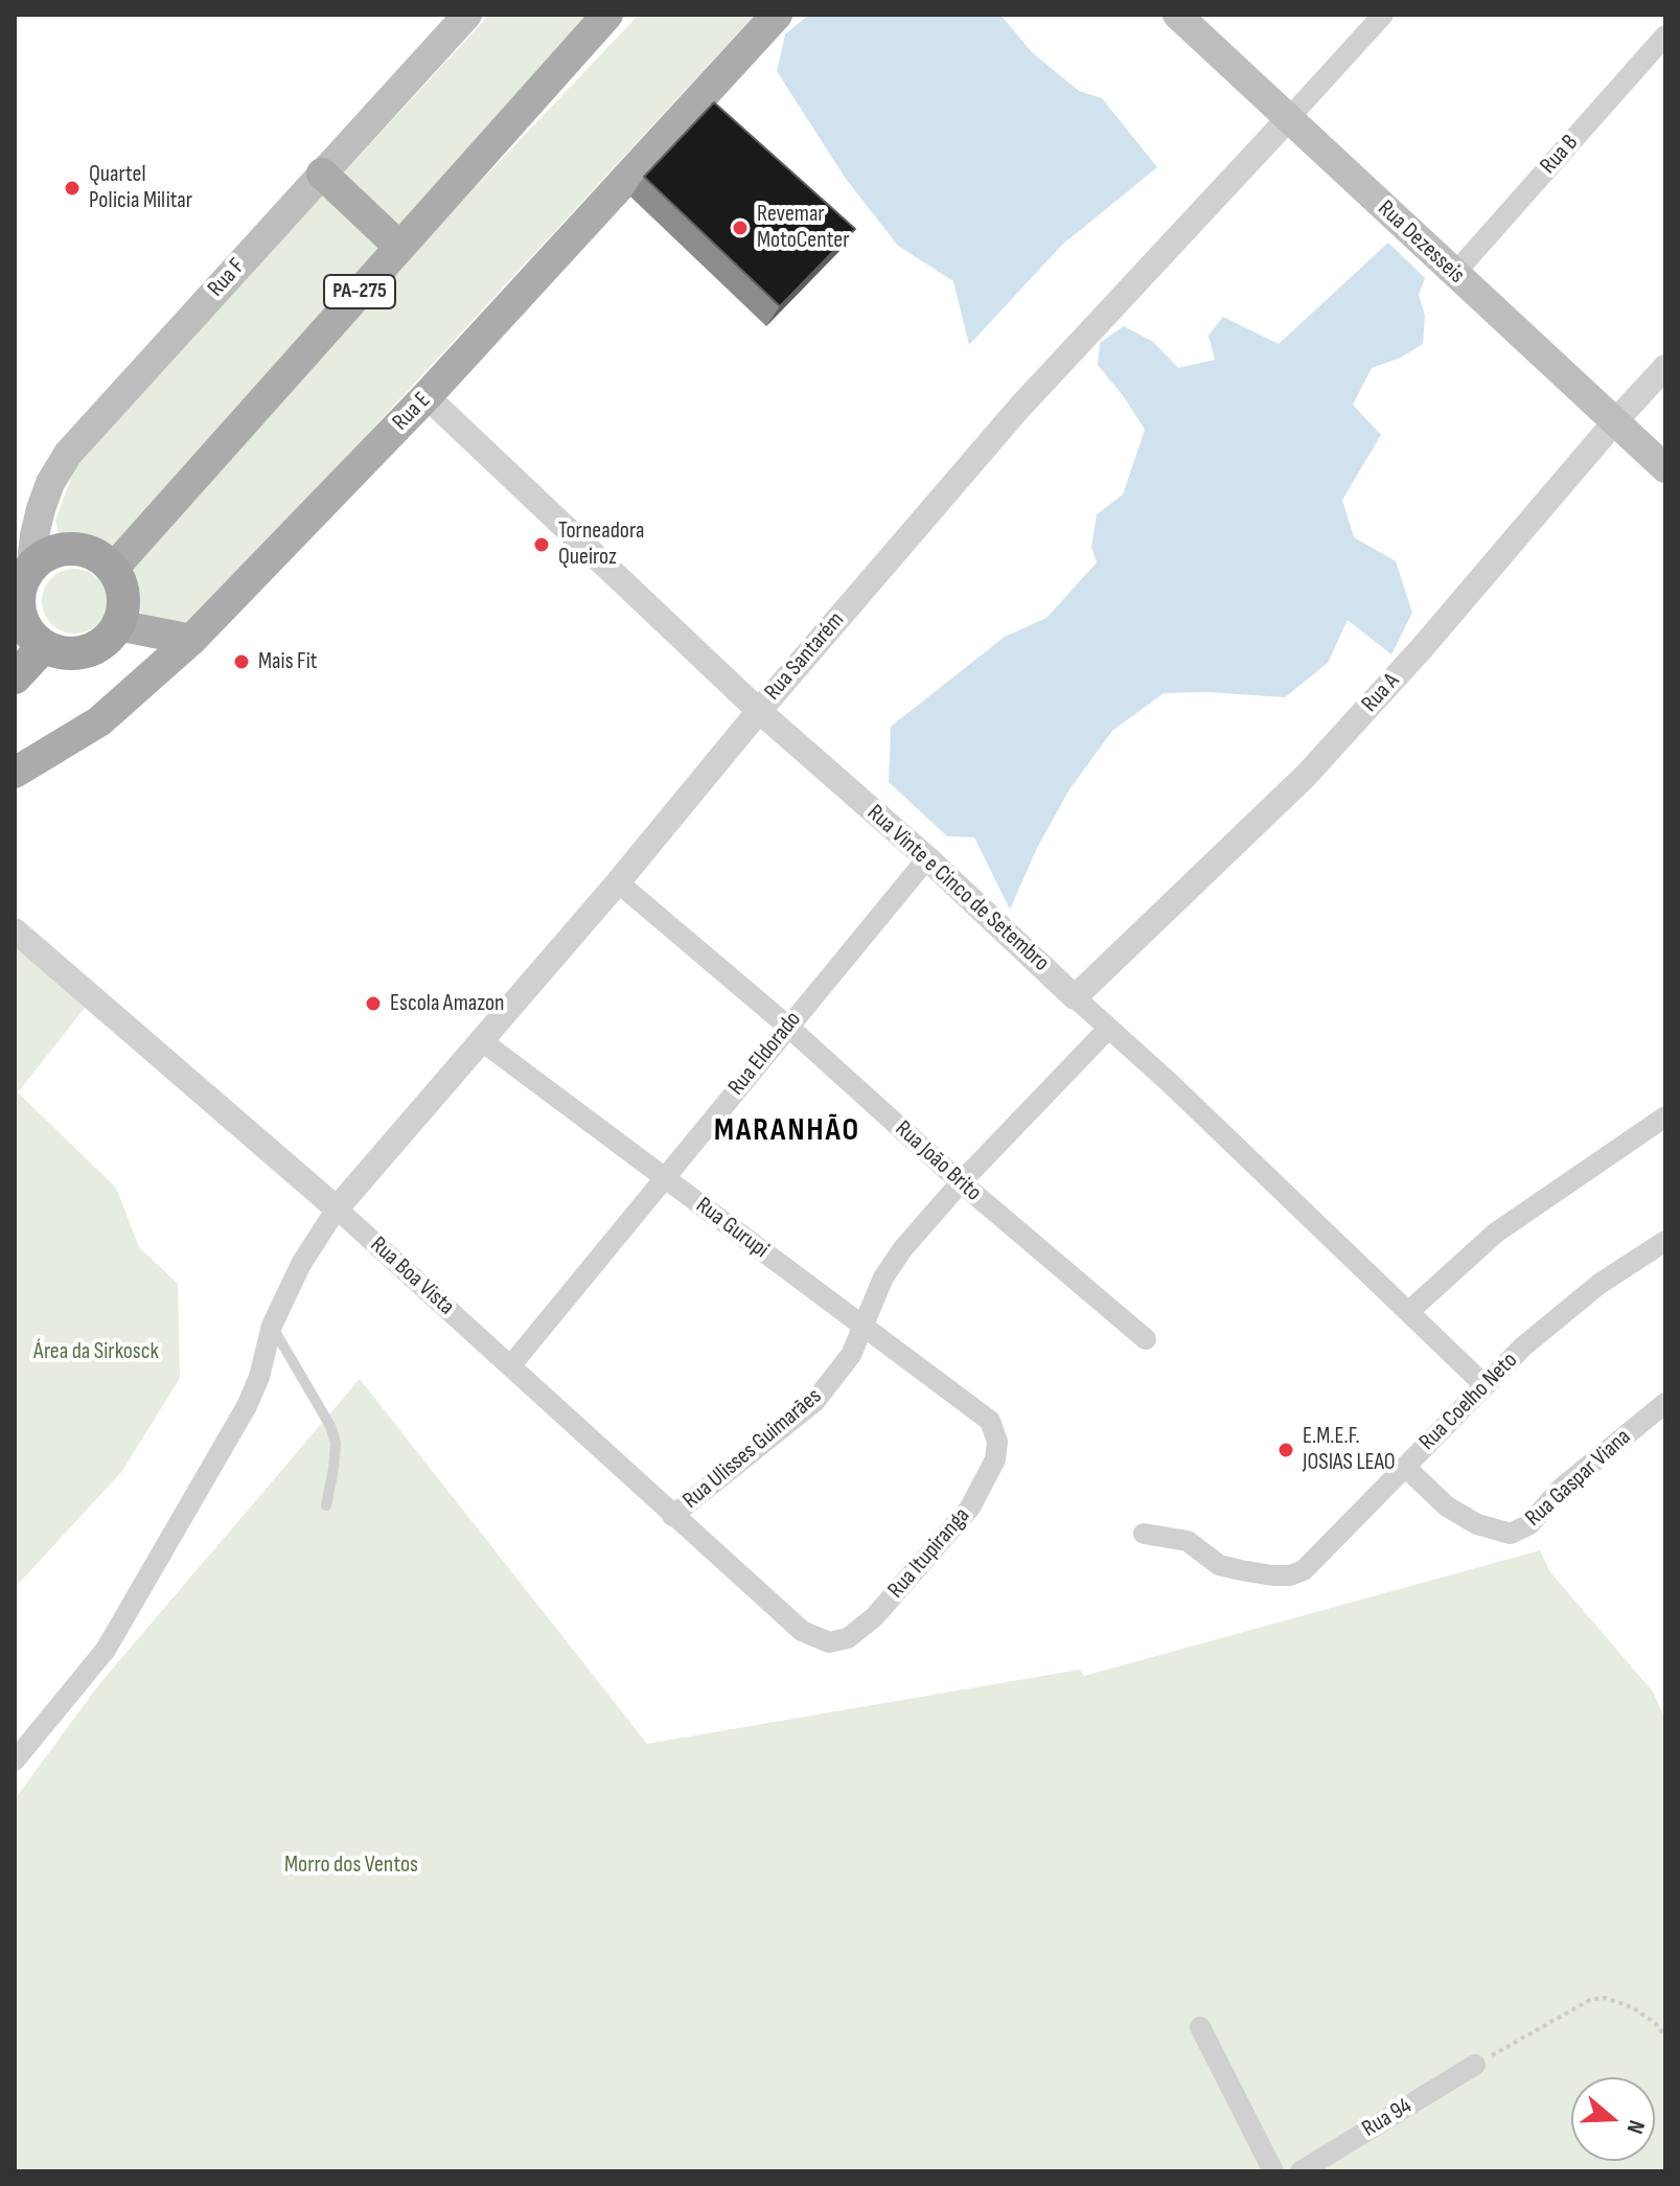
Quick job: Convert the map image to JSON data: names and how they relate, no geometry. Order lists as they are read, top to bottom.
{
  "streets": {
    "main road": [
      "Rua Dezesseis",
      "Rua F",
      "PA-275",
      "Rua E"
    ],
    "street": [
      "Rua B",
      "Rua Santarém",
      "Rua A",
      "Rua Vinte e Cinco de Setembro",
      "Rua Eldorado",
      "Rua João Brito",
      "Rua Gurupi",
      "Rua Boa Vista",
      "Rua Coelho Neto",
      "Rua Ulisses Guimarães",
      "Rua Gaspar Viana",
      "Rua Itupiranga",
      "Rua 94"
    ]
  },
  "crossings": [
    ["Rua B", "Rua Dezesseis"],
    ["Rua Dezesseis", "Rua Santarém"],
    ["Rua Dezesseis", "Rua A"],
    ["Rua F", "PA-275"],
    ["Rua E", "Rua Vinte e Cinco de Setembro"],
    ["Rua Santarém", "Rua Vinte e Cinco de Setembro"],
    ["Rua Santarém", "Rua João Brito"],
    ["Rua Santarém", "Rua Gurupi"],
    ["Rua Santarém", "Rua Boa Vista"],
    ["Rua A", "Rua Vinte e Cinco de Setembro"],
    ["Rua Vinte e Cinco de Setembro", "Rua Eldorado"],
    ["Rua Vinte e Cinco de Setembro", "Rua Coelho Neto"],
    ["Rua Vinte e Cinco de Setembro", "Rua Ulisses Guimarães"],
    ["Rua Eldorado", "Rua João Brito"],
    ["Rua Eldorado", "Rua Gurupi"],
    ["Rua Eldorado", "Rua Boa Vista"],
    ["Rua João Brito", "Rua Ulisses Guimarães"],
    ["Rua Gurupi", "Rua Ulisses Guimarães"],
    ["Rua Gurupi", "Rua Itupiranga"],
    ["Rua Boa Vista", "Rua Ulisses Guimarães"],
    ["Rua Boa Vista", "Rua Itupiranga"],
    ["Rua Coelho Neto", "Rua Gaspar Viana"]
  ],
  "districts": ["MARANHÃO"],
  "parks": ["Área da Sirkosck", "Morro dos Ventos"],
  "places": [
    "Quartel Policia Militar",
    "Revemar MotoCenter",
    "Torneadora Queiroz",
    "Mais Fit",
    "Escola Amazon",
    "E.M.E.F. JOSIAS LEAO"
  ],
  "north": "right"
}
